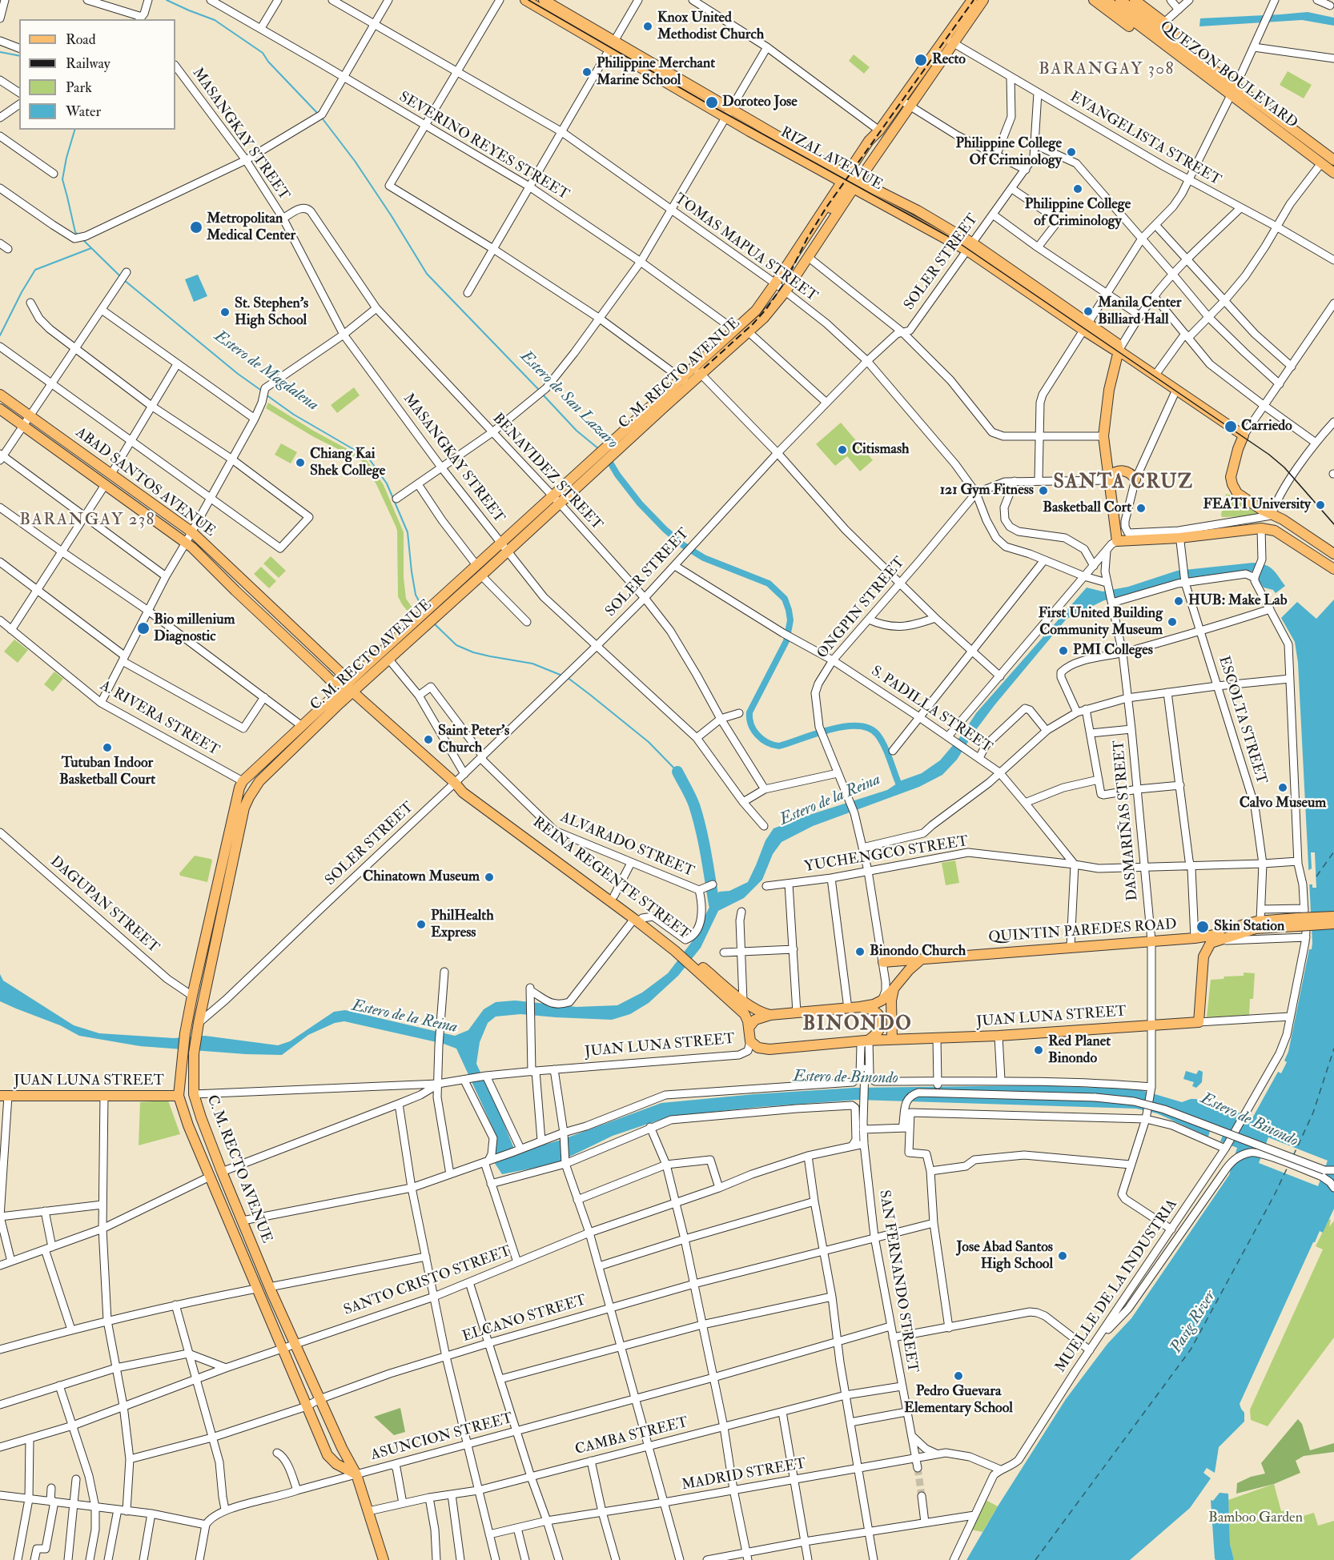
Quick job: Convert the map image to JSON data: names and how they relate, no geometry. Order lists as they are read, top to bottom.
{
  "streets": {
    "main road": [
      "QUEZON BOULEVARD",
      "RIZAL AVENUE",
      "C. M. RECTO AVENUE",
      "ABAD SANTOS AVENUE",
      "REINA REGENTE STREET",
      "QUINTIN PAREDES ROAD",
      "JUAN LUNA STREET"
    ],
    "street": [
      "MASANGKAY STREET",
      "EVANGELISTA STREET",
      "SEVERINO REYES STREET",
      "TOMAS MAPUA STREET",
      "SOLER STREET",
      "BENAVIDEZ STREET",
      "ONGPIN STREET",
      "S. PADILLA STREET",
      "A. RIVERA STREET",
      "ESCOLTA STREET",
      "DASMARIÑAS STREET",
      "ALVARADO STREET",
      "YUCHENGCO STREET",
      "DAGUPAN STREET",
      "SANTO CRISTO STREET",
      "SAN FERNANDO STREET",
      "MUELLE DE LA INDUSTRIA",
      "ELCANO STREET",
      "CAMBA STREET",
      "ASUNCION STREET",
      "MADRID STREET"
    ]
  },
  "crossings": [
    ["MASANGKAY STREET", "SOLER STREET"],
    ["MASANGKAY STREET", "C. M. RECTO AVENUE"],
    ["MASANGKAY STREET", "BENAVIDEZ STREET"],
    ["EVANGELISTA STREET", "SOLER STREET"],
    ["EVANGELISTA STREET", "C. M. RECTO AVENUE"],
    ["SEVERINO REYES STREET", "C. M. RECTO AVENUE"],
    ["RIZAL AVENUE", "SOLER STREET"],
    ["RIZAL AVENUE", "C. M. RECTO AVENUE"],
    ["TOMAS MAPUA STREET", "SOLER STREET"],
    ["TOMAS MAPUA STREET", "C. M. RECTO AVENUE"],
    ["TOMAS MAPUA STREET", "ONGPIN STREET"],
    ["SOLER STREET", "C. M. RECTO AVENUE"],
    ["SOLER STREET", "BENAVIDEZ STREET"],
    ["SOLER STREET", "S. PADILLA STREET"],
    ["SOLER STREET", "ALVARADO STREET"],
    ["SOLER STREET", "REINA REGENTE STREET"],
    ["C. M. RECTO AVENUE", "BENAVIDEZ STREET"],
    ["C. M. RECTO AVENUE", "ABAD SANTOS AVENUE"],
    ["C. M. RECTO AVENUE", "A. RIVERA STREET"],
    ["C. M. RECTO AVENUE", "REINA REGENTE STREET"],
    ["C. M. RECTO AVENUE", "DAGUPAN STREET"],
    ["C. M. RECTO AVENUE", "JUAN LUNA STREET"],
    ["C. M. RECTO AVENUE", "SANTO CRISTO STREET"],
    ["C. M. RECTO AVENUE", "ELCANO STREET"],
    ["C. M. RECTO AVENUE", "CAMBA STREET"],
    ["C. M. RECTO AVENUE", "ASUNCION STREET"],
    ["ABAD SANTOS AVENUE", "REINA REGENTE STREET"],
    ["ONGPIN STREET", "S. PADILLA STREET"],
    ["ONGPIN STREET", "YUCHENGCO STREET"],
    ["ONGPIN STREET", "QUINTIN PAREDES ROAD"],
    ["S. PADILLA STREET", "YUCHENGCO STREET"],
    ["ESCOLTA STREET", "YUCHENGCO STREET"],
    ["ESCOLTA STREET", "QUINTIN PAREDES ROAD"],
    ["DASMARIÑAS STREET", "YUCHENGCO STREET"],
    ["DASMARIÑAS STREET", "QUINTIN PAREDES ROAD"],
    ["DASMARIÑAS STREET", "JUAN LUNA STREET"],
    ["DASMARIÑAS STREET", "MUELLE DE LA INDUSTRIA"],
    ["ALVARADO STREET", "REINA REGENTE STREET"],
    ["YUCHENGCO STREET", "MUELLE DE LA INDUSTRIA"],
    ["QUINTIN PAREDES ROAD", "MUELLE DE LA INDUSTRIA"],
    ["JUAN LUNA STREET", "SAN FERNANDO STREET"],
    ["JUAN LUNA STREET", "MUELLE DE LA INDUSTRIA"],
    ["SANTO CRISTO STREET", "SAN FERNANDO STREET"],
    ["SAN FERNANDO STREET", "ELCANO STREET"],
    ["SAN FERNANDO STREET", "CAMBA STREET"],
    ["SAN FERNANDO STREET", "ASUNCION STREET"],
    ["SAN FERNANDO STREET", "MADRID STREET"],
    ["MUELLE DE LA INDUSTRIA", "MADRID STREET"]
  ],
  "districts": [
    "BARANGAY 308",
    "SANTA CRUZ",
    "BARANGAY 238",
    "BINONDO"
  ],
  "water": [
    "Estero de Magdalena",
    "Estero de San Lazaro",
    "Estero de la Reina",
    "Estero de Binondo",
    "Pasig River"
  ],
  "parks": ["Bamboo Garden"],
  "places": [
    "Knox United Methodist Church",
    "Recto",
    "Philippine Merchant Marine School",
    "Doroteo Jose",
    "Philippine College Of Criminology",
    "Philippine College of Criminology",
    "Metropolitan Medical Center",
    "Manila Center Billiard Hall",
    "St. Stephen's High School",
    "Carriedo",
    "Citismash",
    "Chiang Kai Shek College",
    "121 Gym Fitness",
    "FEATI University",
    "Basketball Cort",
    "HUB: Make Lab",
    "First United Building Community Museum",
    "Bio millenium Diagnostic",
    "PMI Colleges",
    "Saint Peter's Church",
    "Tutuban Indoor Basketball Court",
    "Calvo Museum",
    "Chinatown Museum",
    "PhilHealth Express",
    "Skin Station",
    "Binondo Church",
    "Red Planet Binondo",
    "Jose Abad Santos High School",
    "Pedro Guevara Elementary School"
  ],
  "legend": [
    "Road",
    "Railway",
    "Park",
    "Water"
  ]
}
